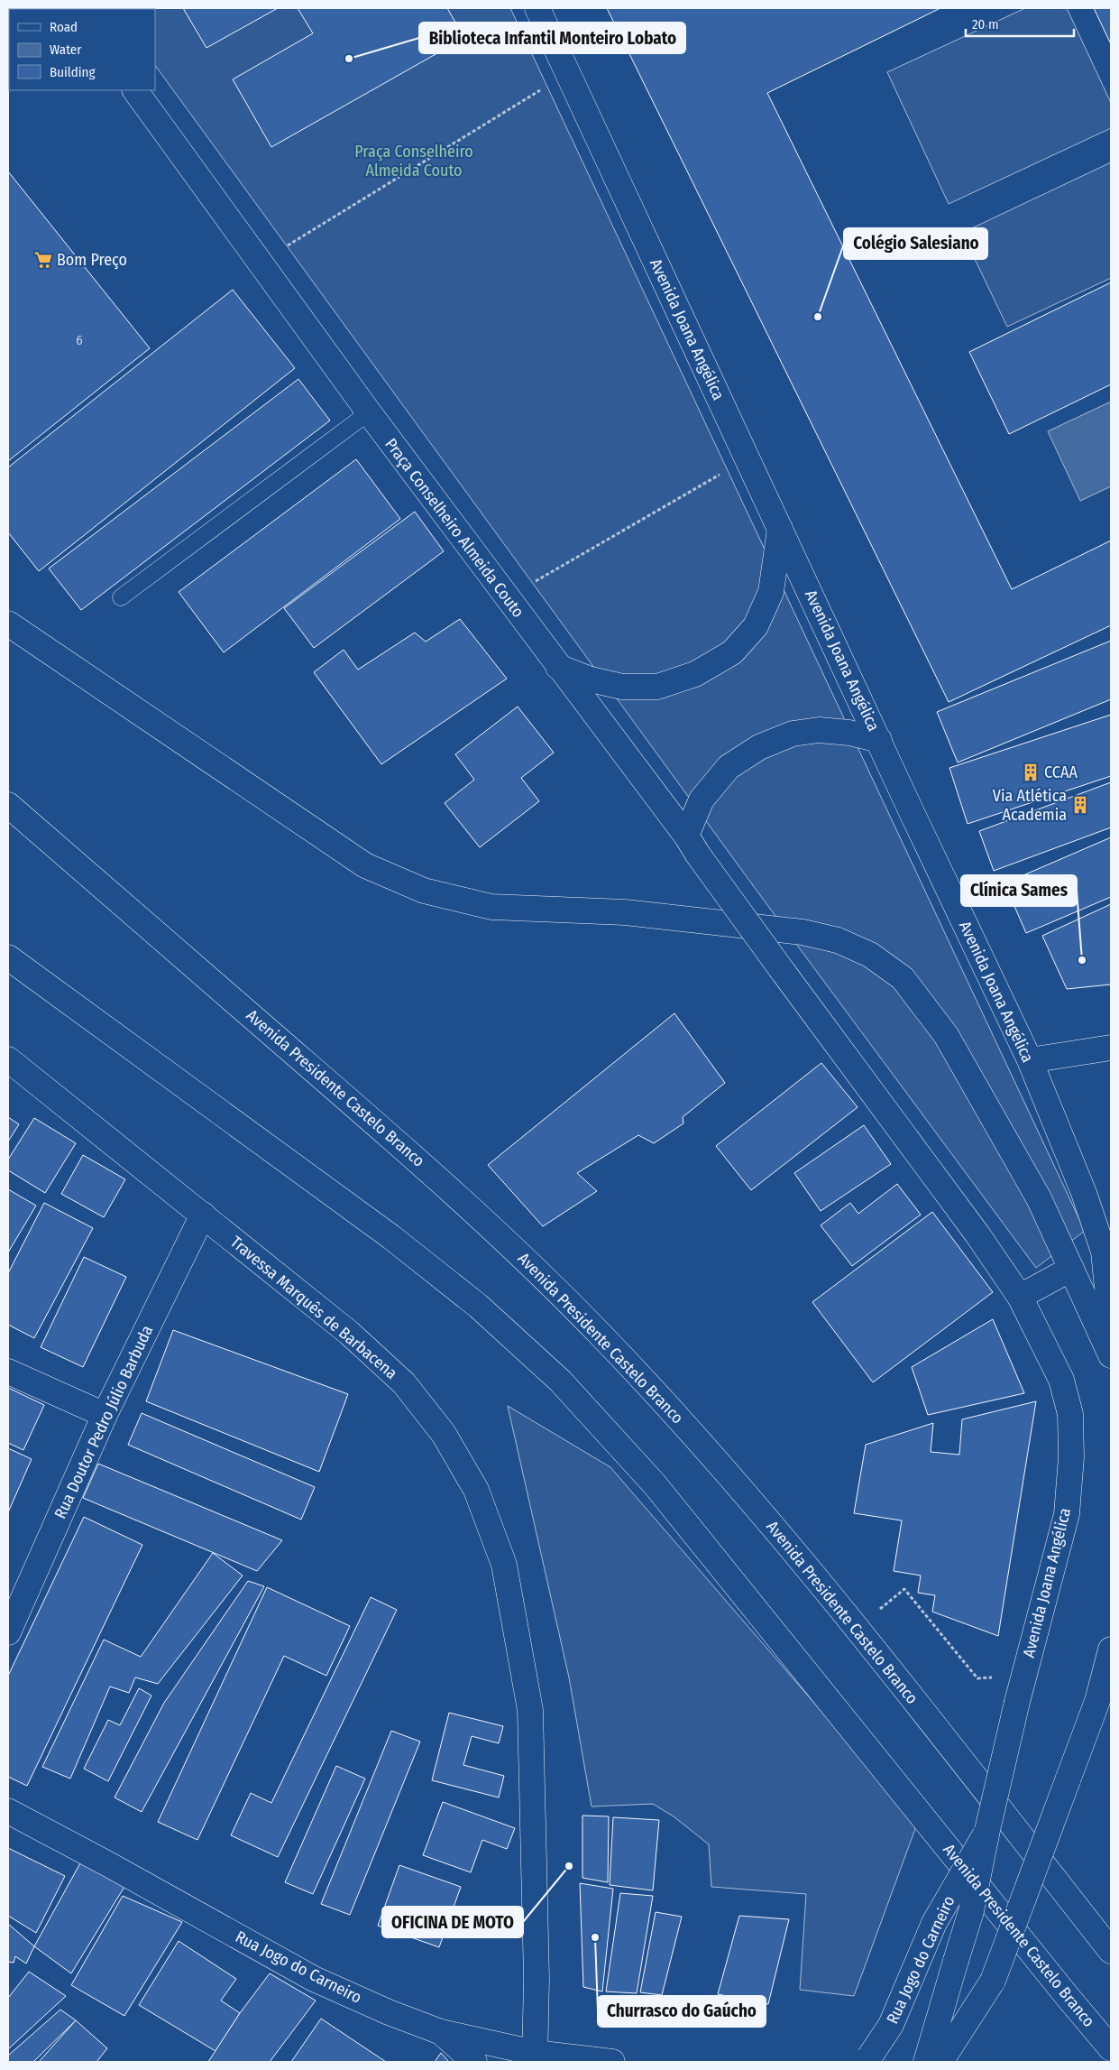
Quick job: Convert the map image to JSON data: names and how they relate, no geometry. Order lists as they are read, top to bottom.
{
  "streets": {
    "main road": [
      "Avenida Joana Angélica",
      "Praça Conselheiro Almeida Couto",
      "Avenida Presidente Castelo Branco",
      "Travessa Marquês de Barbacena",
      "Rua Doutor Pedro Júlio Barbuda",
      "Rua Jogo do Carneiro"
    ]
  },
  "crossings": [
    ["Avenida Joana Angélica", "Praça Conselheiro Almeida Couto"],
    ["Avenida Joana Angélica", "Rua Jogo do Carneiro"],
    ["Travessa Marquês de Barbacena", "Rua Doutor Pedro Júlio Barbuda"],
    ["Travessa Marquês de Barbacena", "Rua Jogo do Carneiro"]
  ],
  "parks": ["Praça Conselheiro Almeida Couto"],
  "places": {
    "other": [
      "Biblioteca Infantil Monteiro Lobato",
      "Colégio Salesiano",
      "Clínica Sames",
      "OFICINA DE MOTO",
      "Churrasco do Gaúcho"
    ],
    "supermarket": ["Bom Preço"],
    "building": ["CCAA", "Via Atlética Academia"]
  },
  "house_numbers": ["6"],
  "legend": ["Road", "Water", "Building"],
  "scale_bar": "20 m"
}
